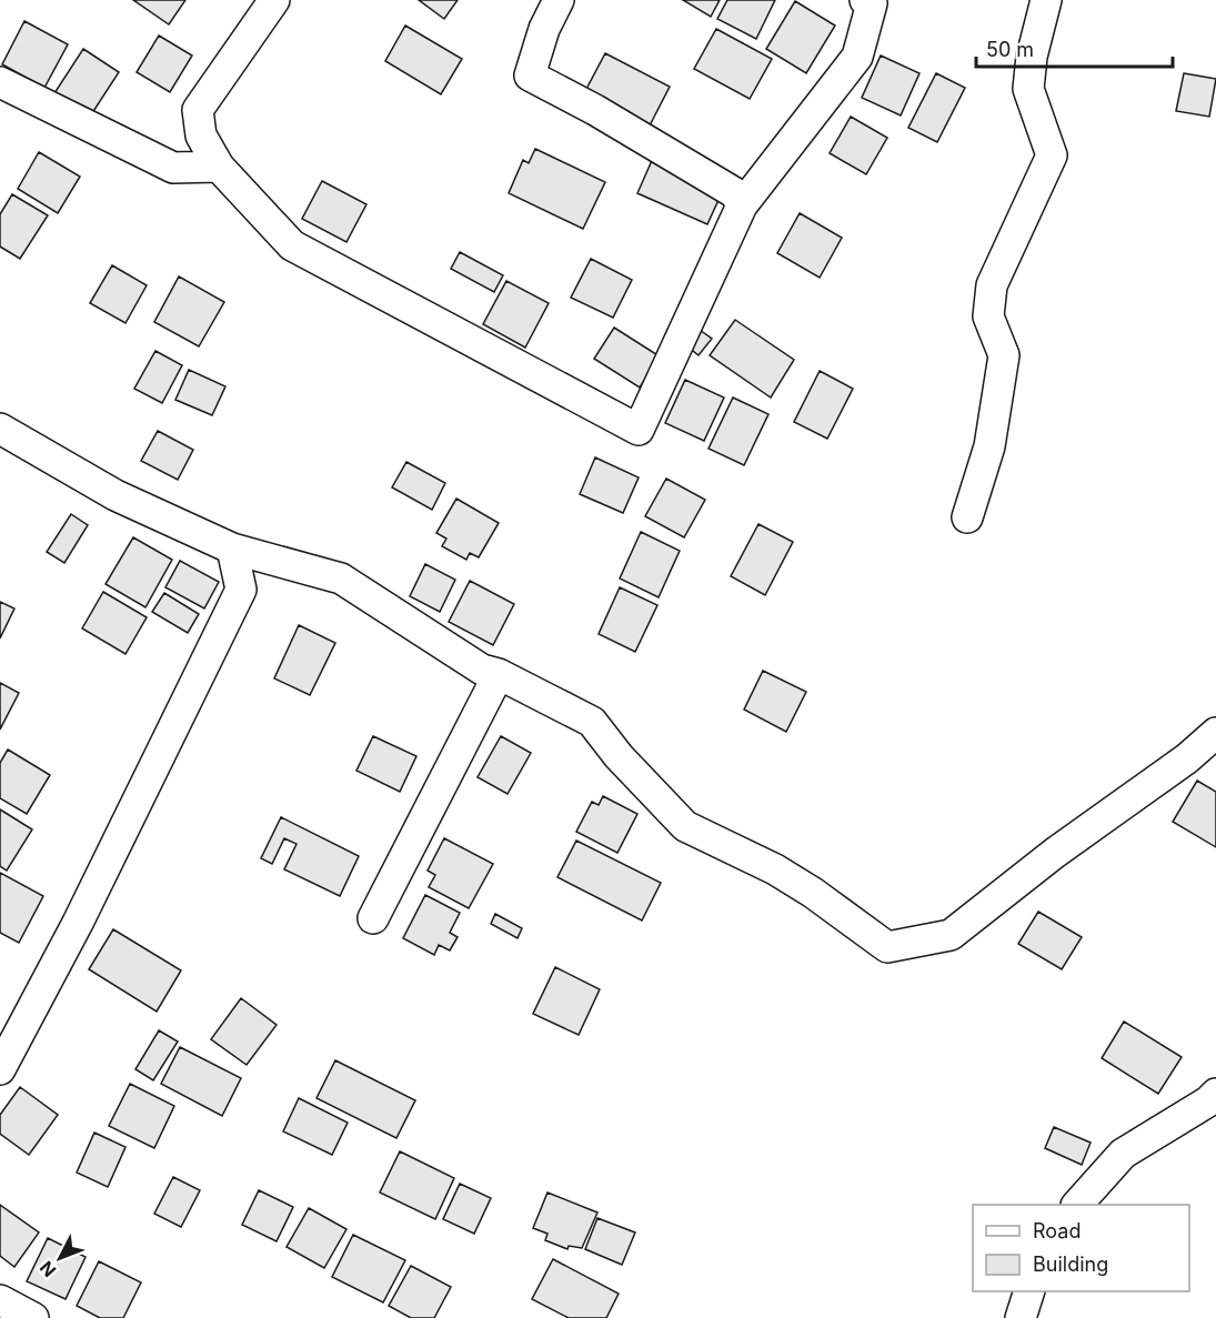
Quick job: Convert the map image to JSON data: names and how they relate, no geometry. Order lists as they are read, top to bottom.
{
  "legend": ["Road", "Building"],
  "scale_bar": "50 m",
  "north": "bottom left"
}
